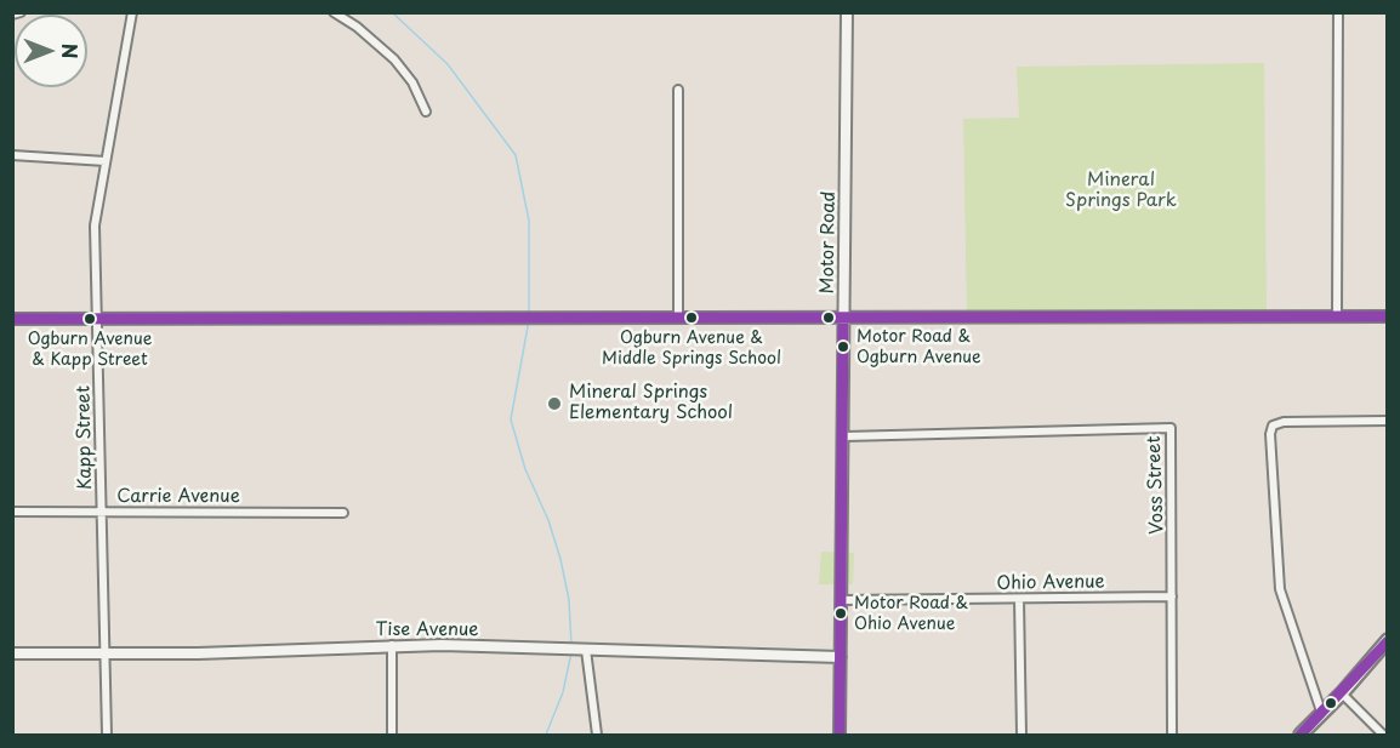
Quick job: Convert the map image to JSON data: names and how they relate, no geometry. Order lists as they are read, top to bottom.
{
  "streets": {
    "street": [
      "Motor Road",
      "Kapp Street",
      "Voss Street",
      "Carrie Avenue",
      "Ohio Avenue",
      "Tise Avenue"
    ]
  },
  "crossings": [
    ["Motor Road", "Voss Street"],
    ["Motor Road", "Ohio Avenue"],
    ["Motor Road", "Tise Avenue"],
    ["Kapp Street", "Carrie Avenue"],
    ["Kapp Street", "Tise Avenue"],
    ["Voss Street", "Ohio Avenue"]
  ],
  "parks": ["Mineral Springs Park"],
  "places": [
    "Ogburn Avenue & Middle Springs School",
    "Ogburn Avenue & Kapp Street",
    "Motor Road & Ogburn Avenue",
    "Mineral Springs Elementary School",
    "Motor Road & Ohio Avenue"
  ],
  "north": "right"
}
